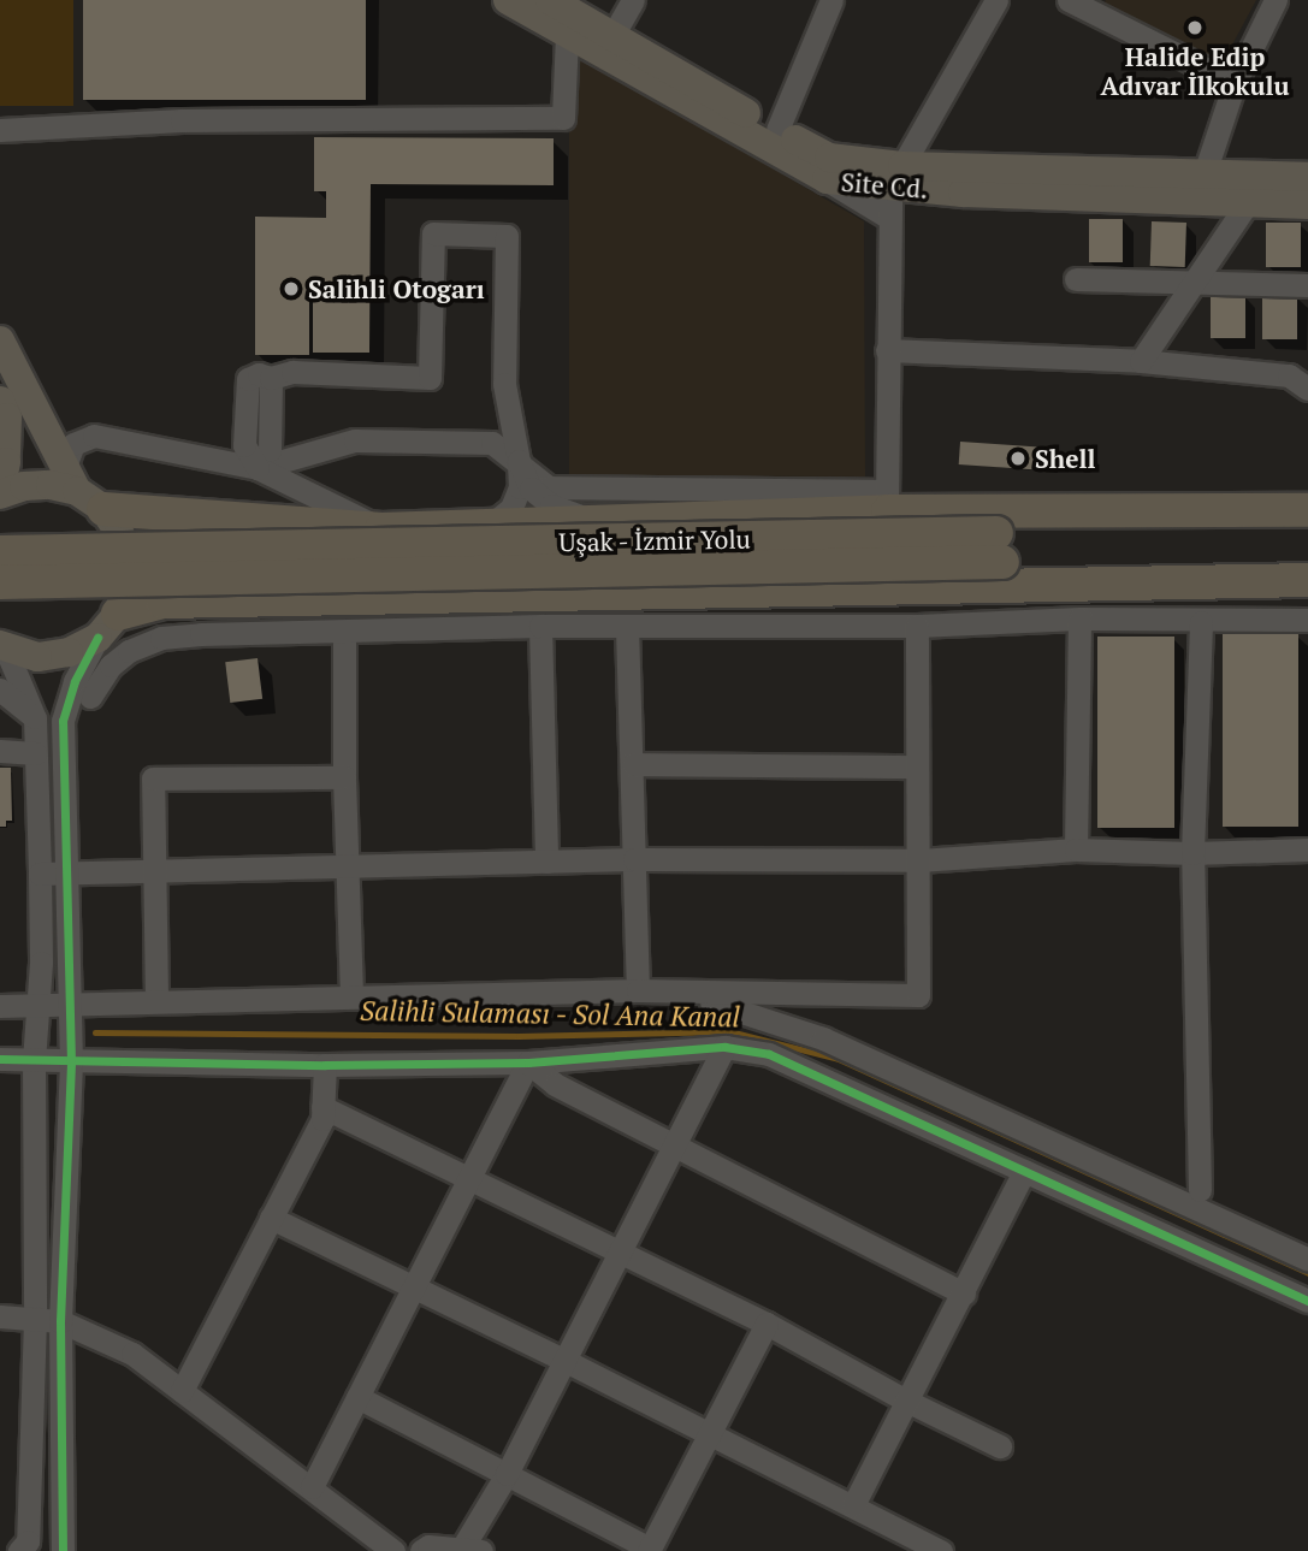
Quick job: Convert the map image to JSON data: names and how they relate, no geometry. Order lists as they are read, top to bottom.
{
  "streets": {
    "highway": ["Uşak - İzmir Yolu"],
    "main road": ["Site Cd."]
  },
  "water": ["Salihli Sulaması - Sol Ana Kanal"],
  "places": ["Halide Edip Adıvar İlkokulu", "Salihli Otogarı", "Shell"]
}
